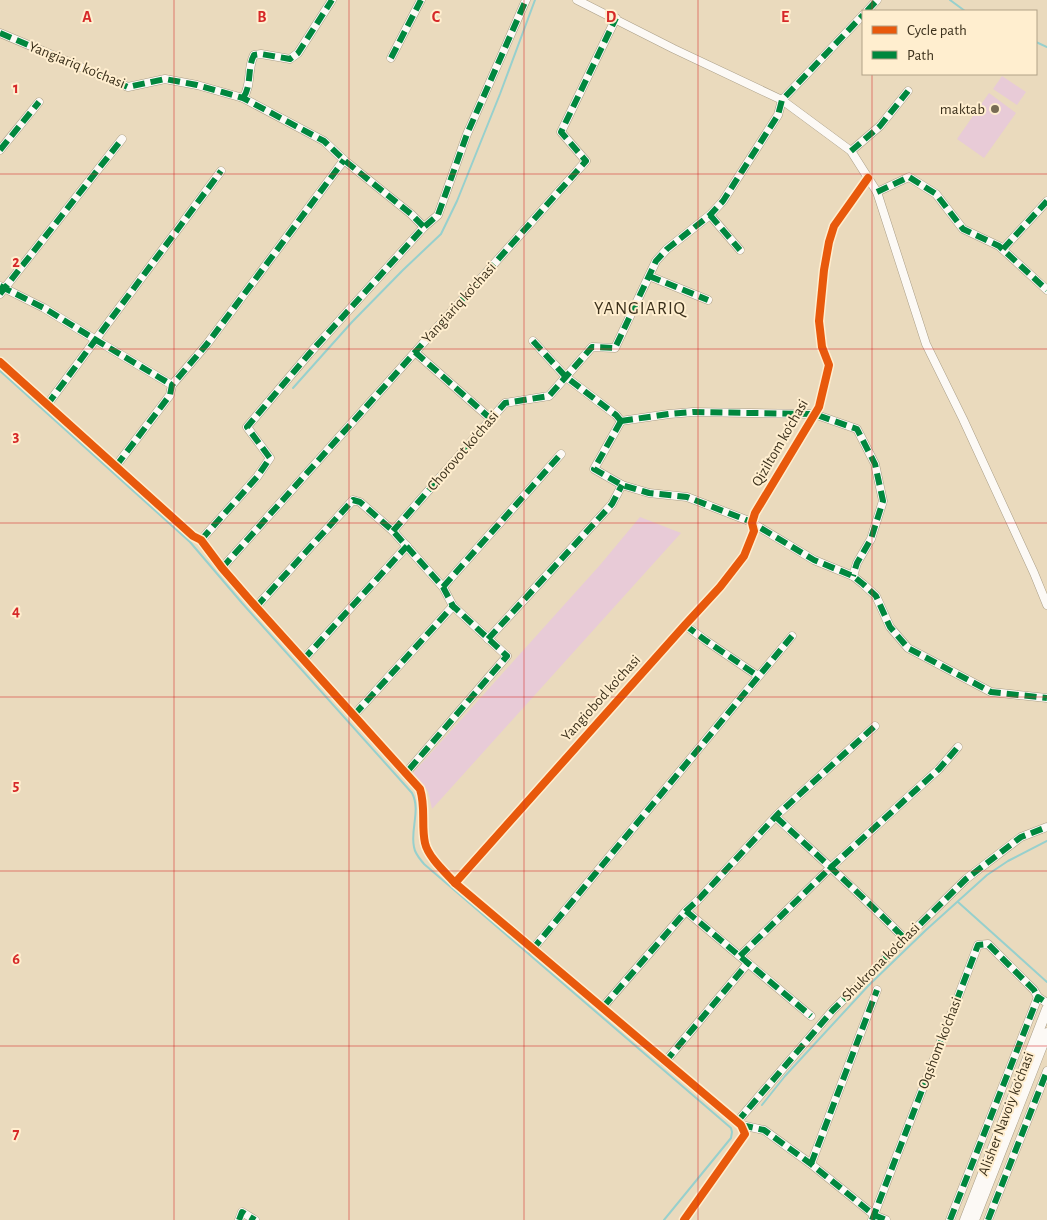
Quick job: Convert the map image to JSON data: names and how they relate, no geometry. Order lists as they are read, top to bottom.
{
  "streets": {
    "main road": ["Alisher Navoiy ko'chasi"],
    "street": [
      "Yangiariq ko'chasi",
      "Qiziltom ko'chasi",
      "Chorovot ko'chasi",
      "Yangiobod ko'chasi",
      "Shukrona ko'chasi",
      "Oqshom ko'chasi"
    ]
  },
  "crossings": [
    ["Qiziltom ko'chasi", "Yangiobod ko'chasi"]
  ],
  "districts": ["YANGIARIQ"],
  "places": ["maktab"],
  "legend": ["Cycle path", "Path"],
  "grid": {
    "columns": [
      "A",
      "B",
      "C",
      "D",
      "E"
    ],
    "rows": [
      "1",
      "2",
      "3",
      "4",
      "5",
      "6",
      "7"
    ]
  }
}
